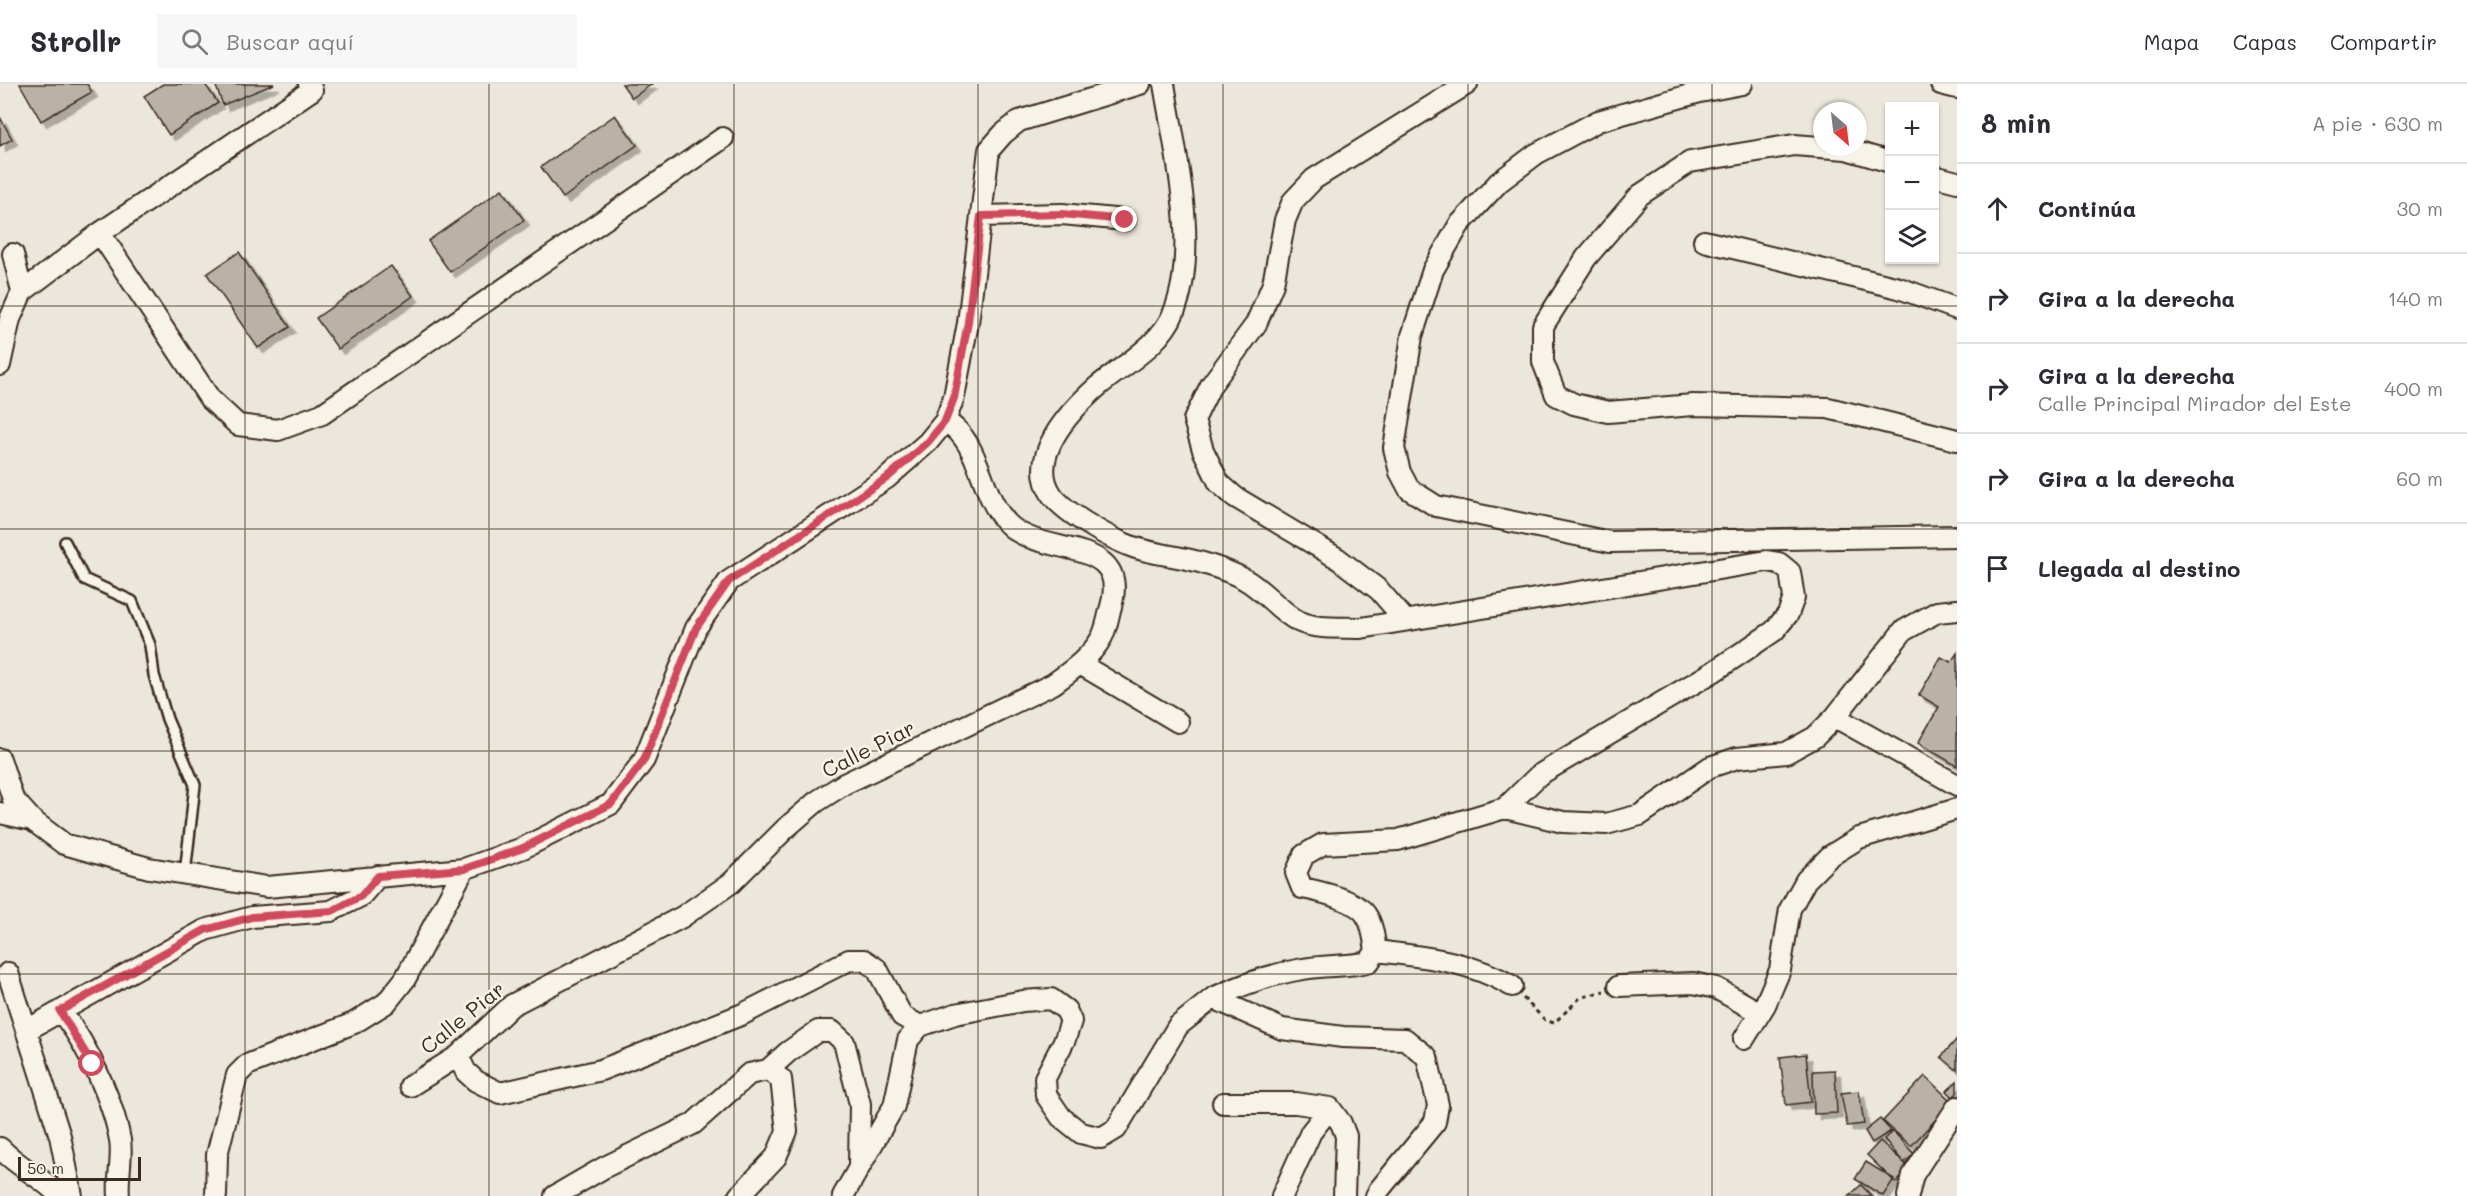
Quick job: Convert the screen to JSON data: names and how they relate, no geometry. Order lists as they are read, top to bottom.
{
  "streets": {
    "street": ["Calle Piar"]
  },
  "scale_bar": "50 m",
  "north": "bottom right",
  "page": {
    "header": "Strollr",
    "search": "Buscar aquí",
    "nav": ["Mapa", "Capas", "Compartir"],
    "heading": ["8 min", "A pie · 630 m"],
    "map_buttons": ["+", "−"],
    "list": [
      ["Continúa", "30 m"],
      ["Gira a la derecha", "140 m"],
      ["Gira a la derecha", "Calle Principal Mirador del Este", "400 m"],
      ["Gira a la derecha", "60 m"],
      "Llegada al destino"
    ],
    "scale": "50 m"
  }
}
